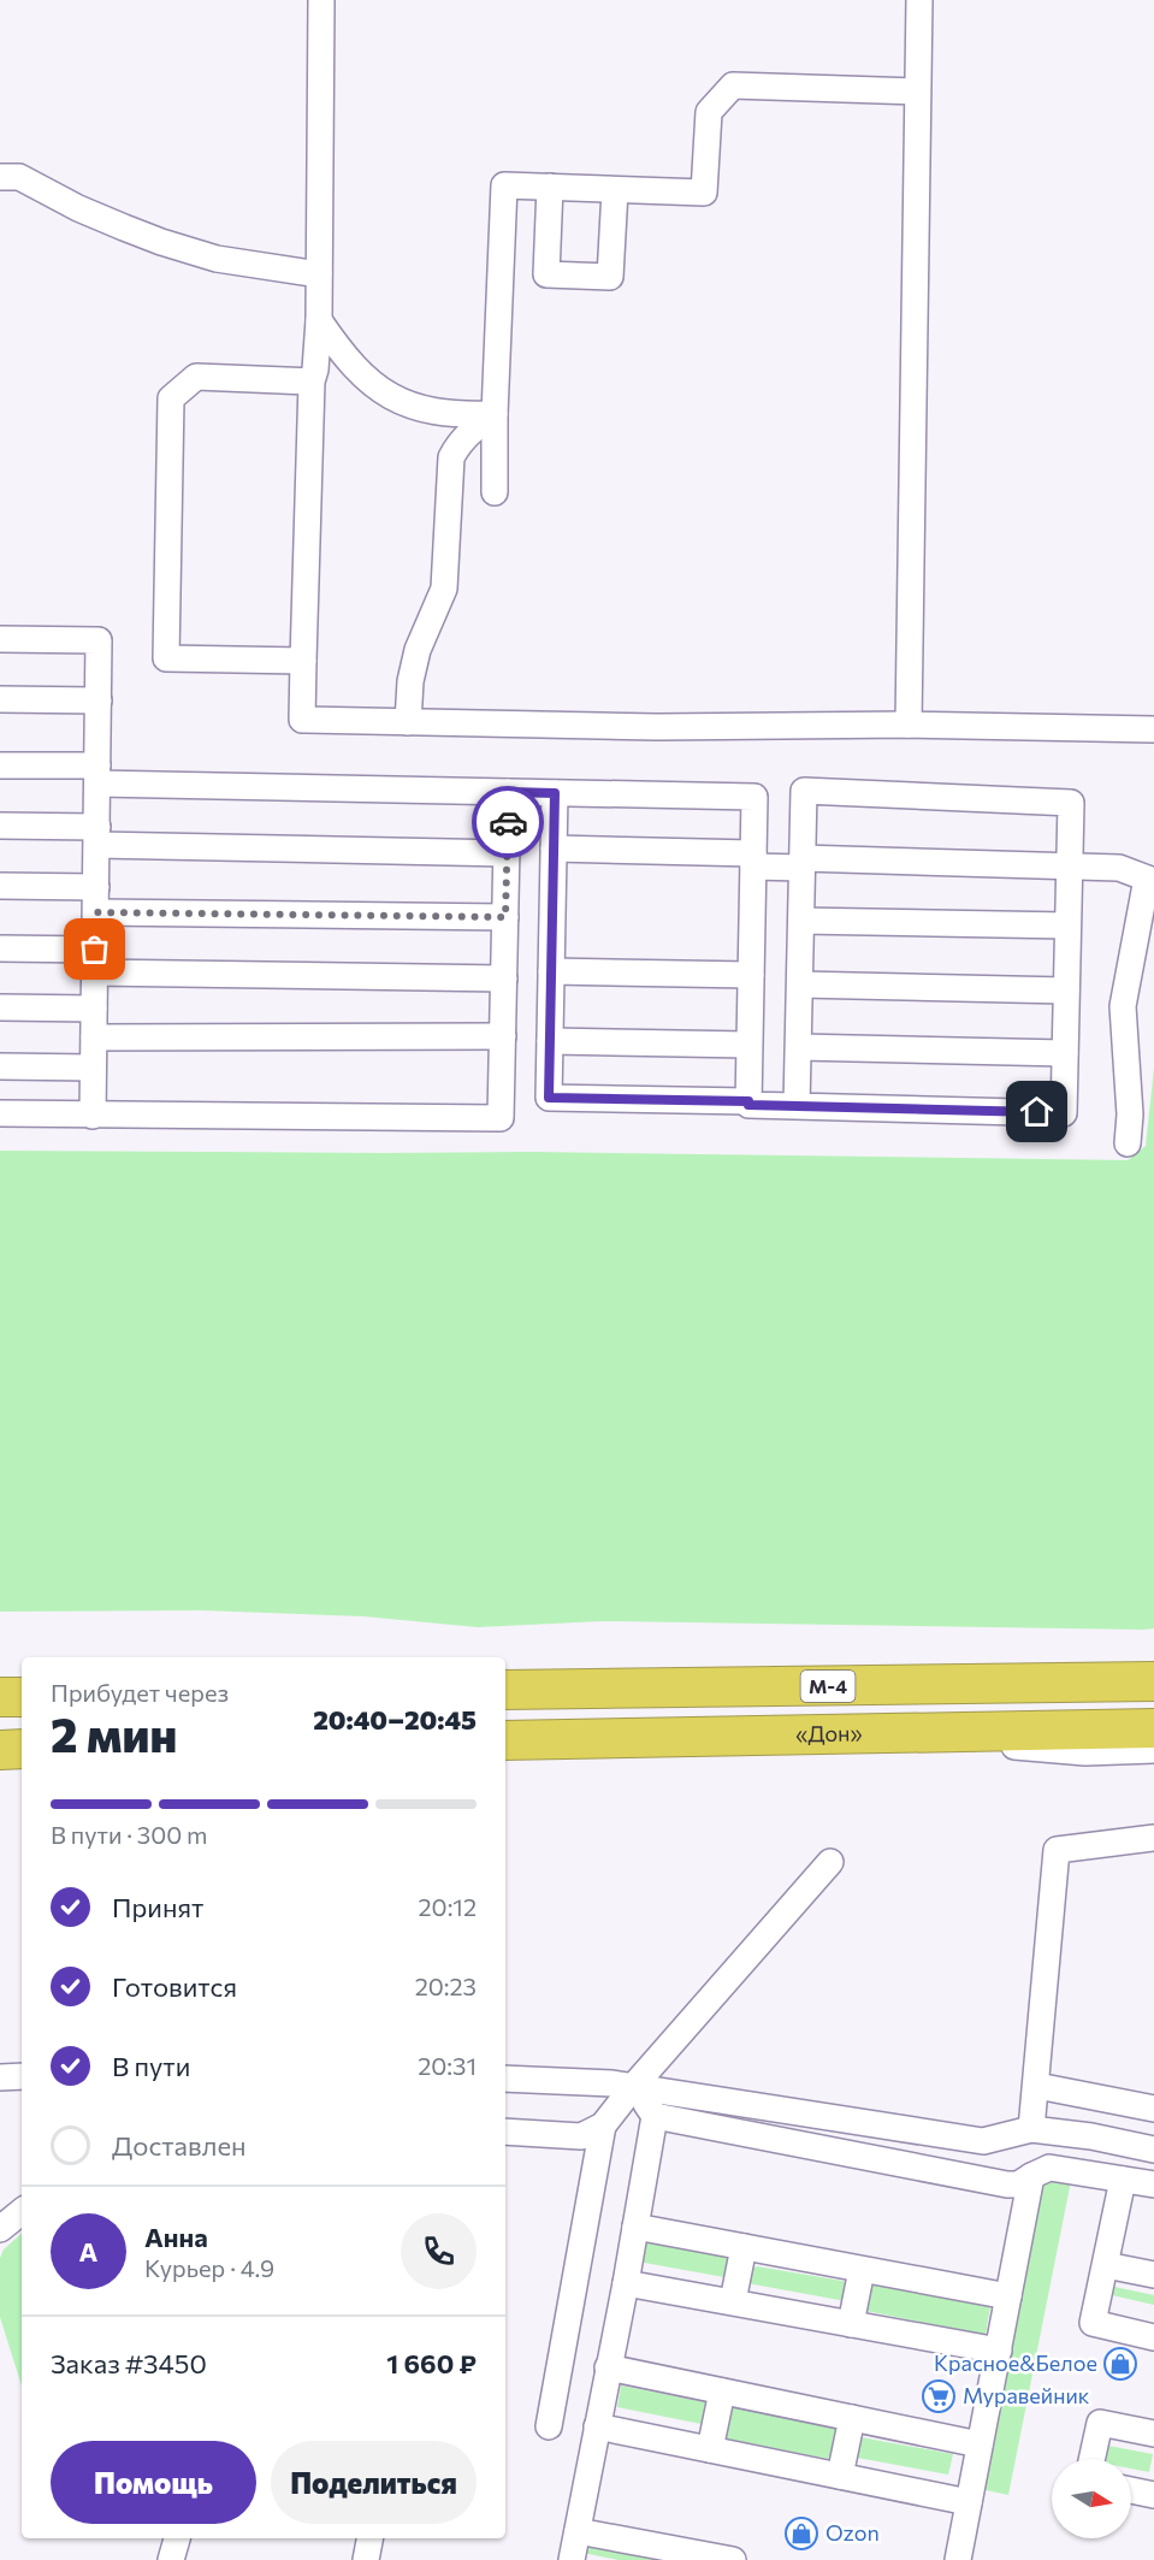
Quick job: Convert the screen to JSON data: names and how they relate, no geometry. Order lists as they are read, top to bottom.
{
  "streets": {
    "highway": ["М-4", "«Дон»"]
  },
  "places": {
    "shop": ["Красное&Белое", "Ozon"],
    "supermarket": ["Муравейник"]
  },
  "north": "right",
  "page": {
    "heading": ["2 мин", "Прибудет через", "20:40–20:45"],
    "panel": [
      "Анна",
      "Курьер · 4.9",
      "Заказ #3450",
      "1 660 ₽"
    ],
    "bar": "В пути · 300 m",
    "list": [
      ["Принят", "20:12"],
      ["Готовится", "20:23"],
      ["В пути", "20:31"],
      "Доставлен"
    ],
    "round": "А",
    "buttons": ["Помощь", "Поделиться"]
  }
}
